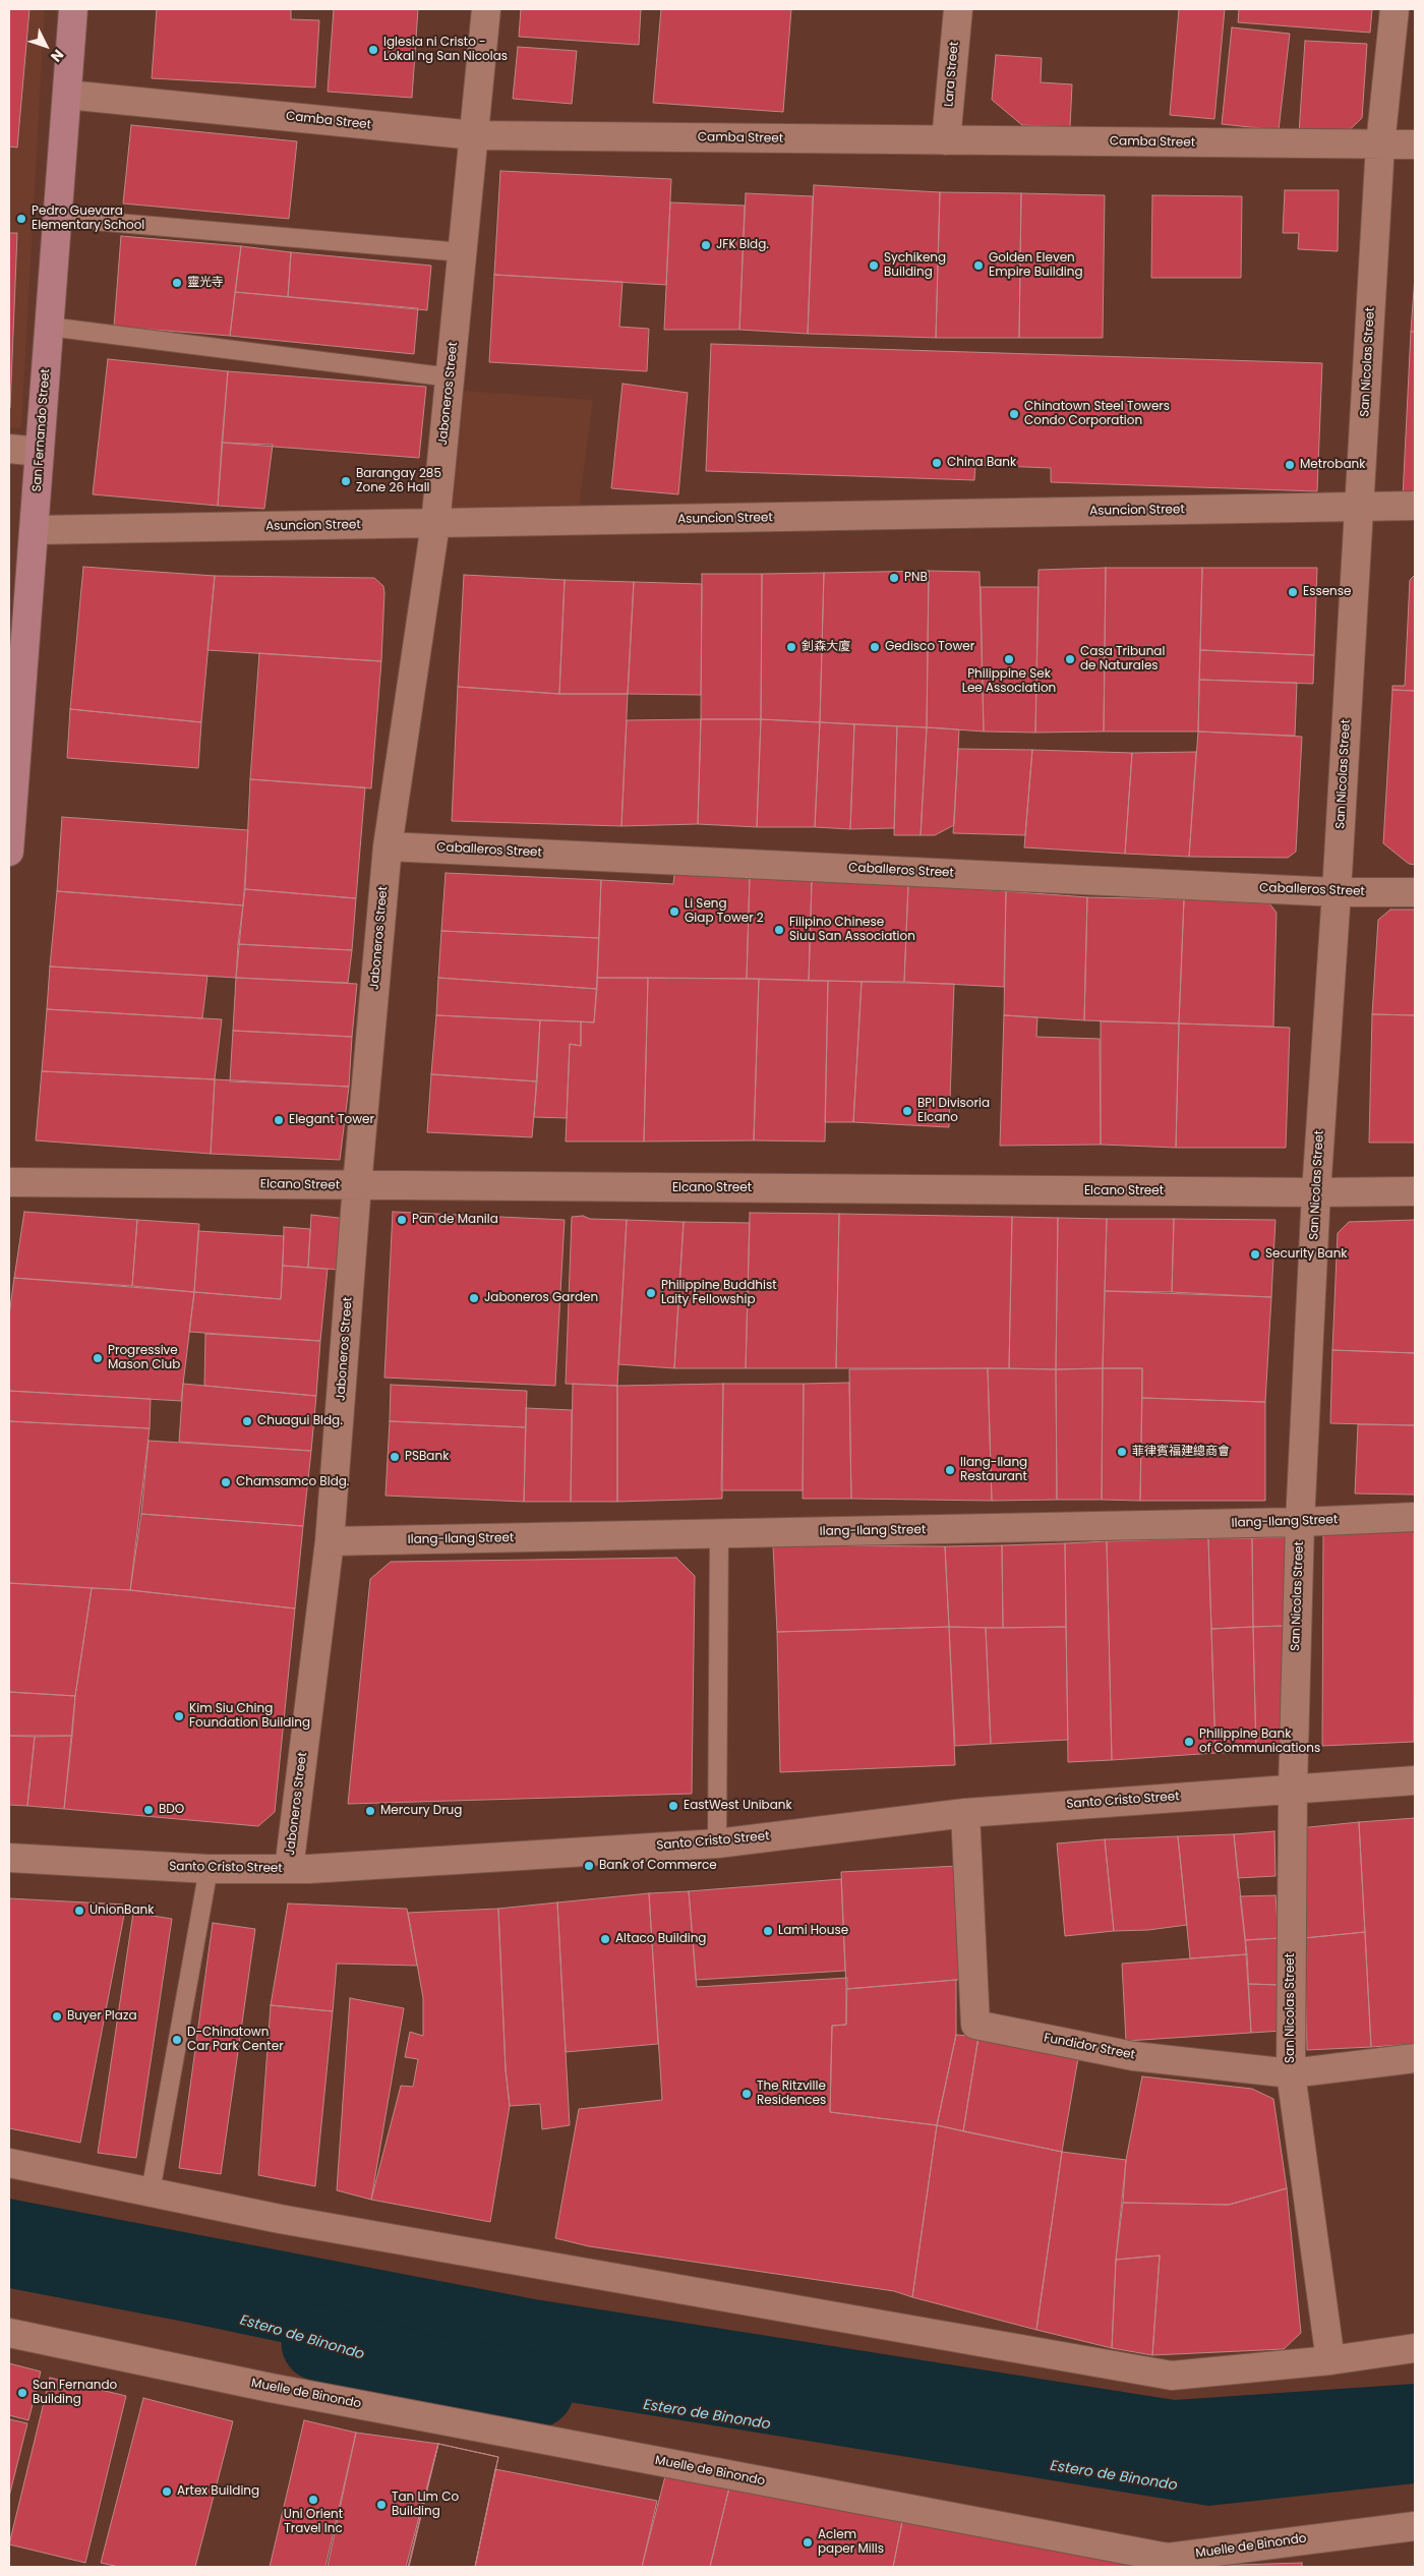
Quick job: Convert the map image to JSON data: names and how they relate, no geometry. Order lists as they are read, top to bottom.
{
  "streets": {
    "street": [
      "Lara Street",
      "Camba Street",
      "San Nicolas Street",
      "Jaboneros Street",
      "San Fernando Street",
      "Asuncion Street",
      "Caballeros Street",
      "Elcano Street",
      "Ilang-Ilang Street",
      "Santo Cristo Street",
      "Fundidor Street",
      "Muelle de Binondo"
    ]
  },
  "crossings": [
    ["Lara Street", "Camba Street"],
    ["Camba Street", "San Nicolas Street"],
    ["Camba Street", "Jaboneros Street"],
    ["Camba Street", "San Fernando Street"],
    ["San Nicolas Street", "Asuncion Street"],
    ["San Nicolas Street", "Caballeros Street"],
    ["San Nicolas Street", "Elcano Street"],
    ["San Nicolas Street", "Ilang-Ilang Street"],
    ["San Nicolas Street", "Santo Cristo Street"],
    ["San Nicolas Street", "Fundidor Street"],
    ["Jaboneros Street", "Asuncion Street"],
    ["Jaboneros Street", "Caballeros Street"],
    ["Jaboneros Street", "Elcano Street"],
    ["Jaboneros Street", "Ilang-Ilang Street"],
    ["Jaboneros Street", "Santo Cristo Street"],
    ["San Fernando Street", "Asuncion Street"],
    ["Santo Cristo Street", "Fundidor Street"]
  ],
  "water": ["Estero de Binondo"],
  "places": [
    "Iglesia ni Cristo - Lokal ng San Nicolas",
    "Pedro Guevara Elementary School",
    "JFK Bldg.",
    "Sychikeng Building",
    "Golden Eleven Empire Building",
    "靈光寺",
    "Chinatown Steel Towers Condo Corporation",
    "China Bank",
    "Metrobank",
    "Barangay 285 Zone 26 Hall",
    "PNB",
    "Essense",
    "釗森大廈",
    "Gedisco Tower",
    "Philippine Sek Lee Association",
    "Casa Tribunal de Naturales",
    "Li Seng Giap Tower 2",
    "Filipino Chinese Siuu San Association",
    "BPI Divisoria Elcano",
    "Elegant Tower",
    "Pan de Manila",
    "Security Bank",
    "Philippine Buddhist Laity Fellowship",
    "Jaboneros Garden",
    "Progressive Mason Club",
    "Chuagui Bldg.",
    "菲律賓福建總商會",
    "PSBank",
    "Ilang-Ilang Restaurant",
    "Chamsamco Bldg.",
    "Kim Siu Ching Foundation Building",
    "Philippine Bank of Communications",
    "EastWest Unibank",
    "BDO",
    "Mercury Drug",
    "Bank of Commerce",
    "UnionBank",
    "Lami House",
    "Altaco Building",
    "Buyer Plaza",
    "D-Chinatown Car Park Center",
    "The Ritzville Residences",
    "San Fernando Building",
    "Artex Building",
    "Uni Orient Travel Inc",
    "Tan Lim Co Building",
    "Aclem paper Mills"
  ],
  "north": "bottom right"
}
